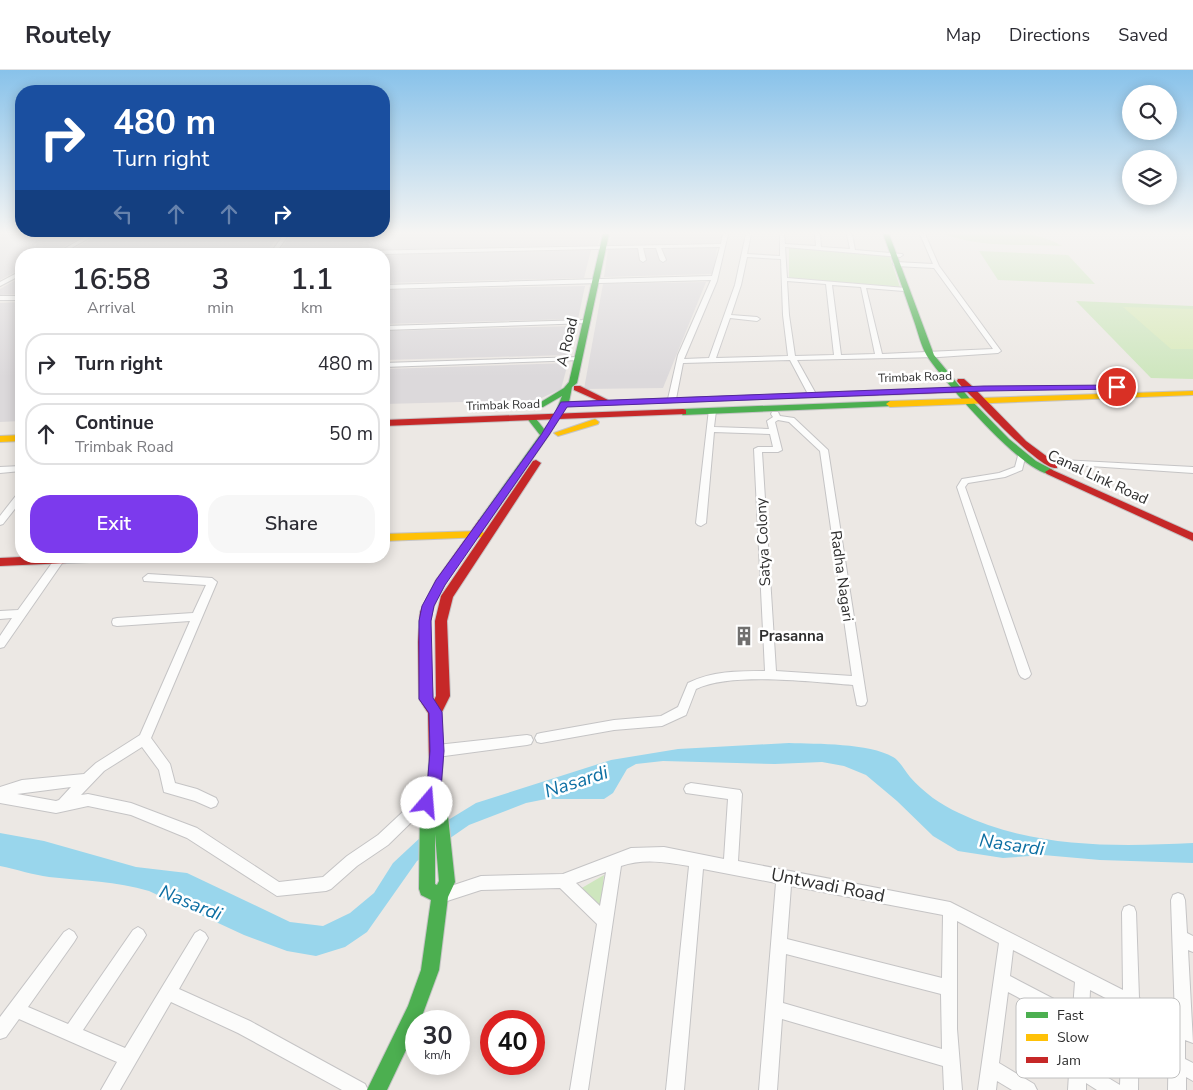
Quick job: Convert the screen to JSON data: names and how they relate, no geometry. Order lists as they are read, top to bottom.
{
  "streets": {
    "main road": ["A Road", "Trimbak Road", "Canal Link Road"],
    "street": ["Satya Colony", "Radha Nagari", "Untwadi Road"]
  },
  "crossings": [
    ["A Road", "Trimbak Road"],
    ["Trimbak Road", "Canal Link Road"],
    ["Trimbak Road", "Radha Nagari"]
  ],
  "water": ["Nasardi"],
  "places": {
    "building": ["Prasanna"]
  },
  "legend": ["Fast", "Slow", "Jam"],
  "page": {
    "header": "Routely",
    "nav": ["Map", "Directions", "Saved"],
    "turn": ["480 m", "Turn right"],
    "eta": [
      "16:58",
      "Arrival",
      "3",
      "min",
      "1.1",
      "km"
    ],
    "list": [
      {
        "name": "Turn right",
        "value": "480 m"
      },
      {
        "name": "Continue",
        "note": "Trimbak Road",
        "value": "50 m"
      }
    ],
    "buttons": ["Exit", "Share"],
    "speed": "30 km/h",
    "limit": "40"
  }
}
